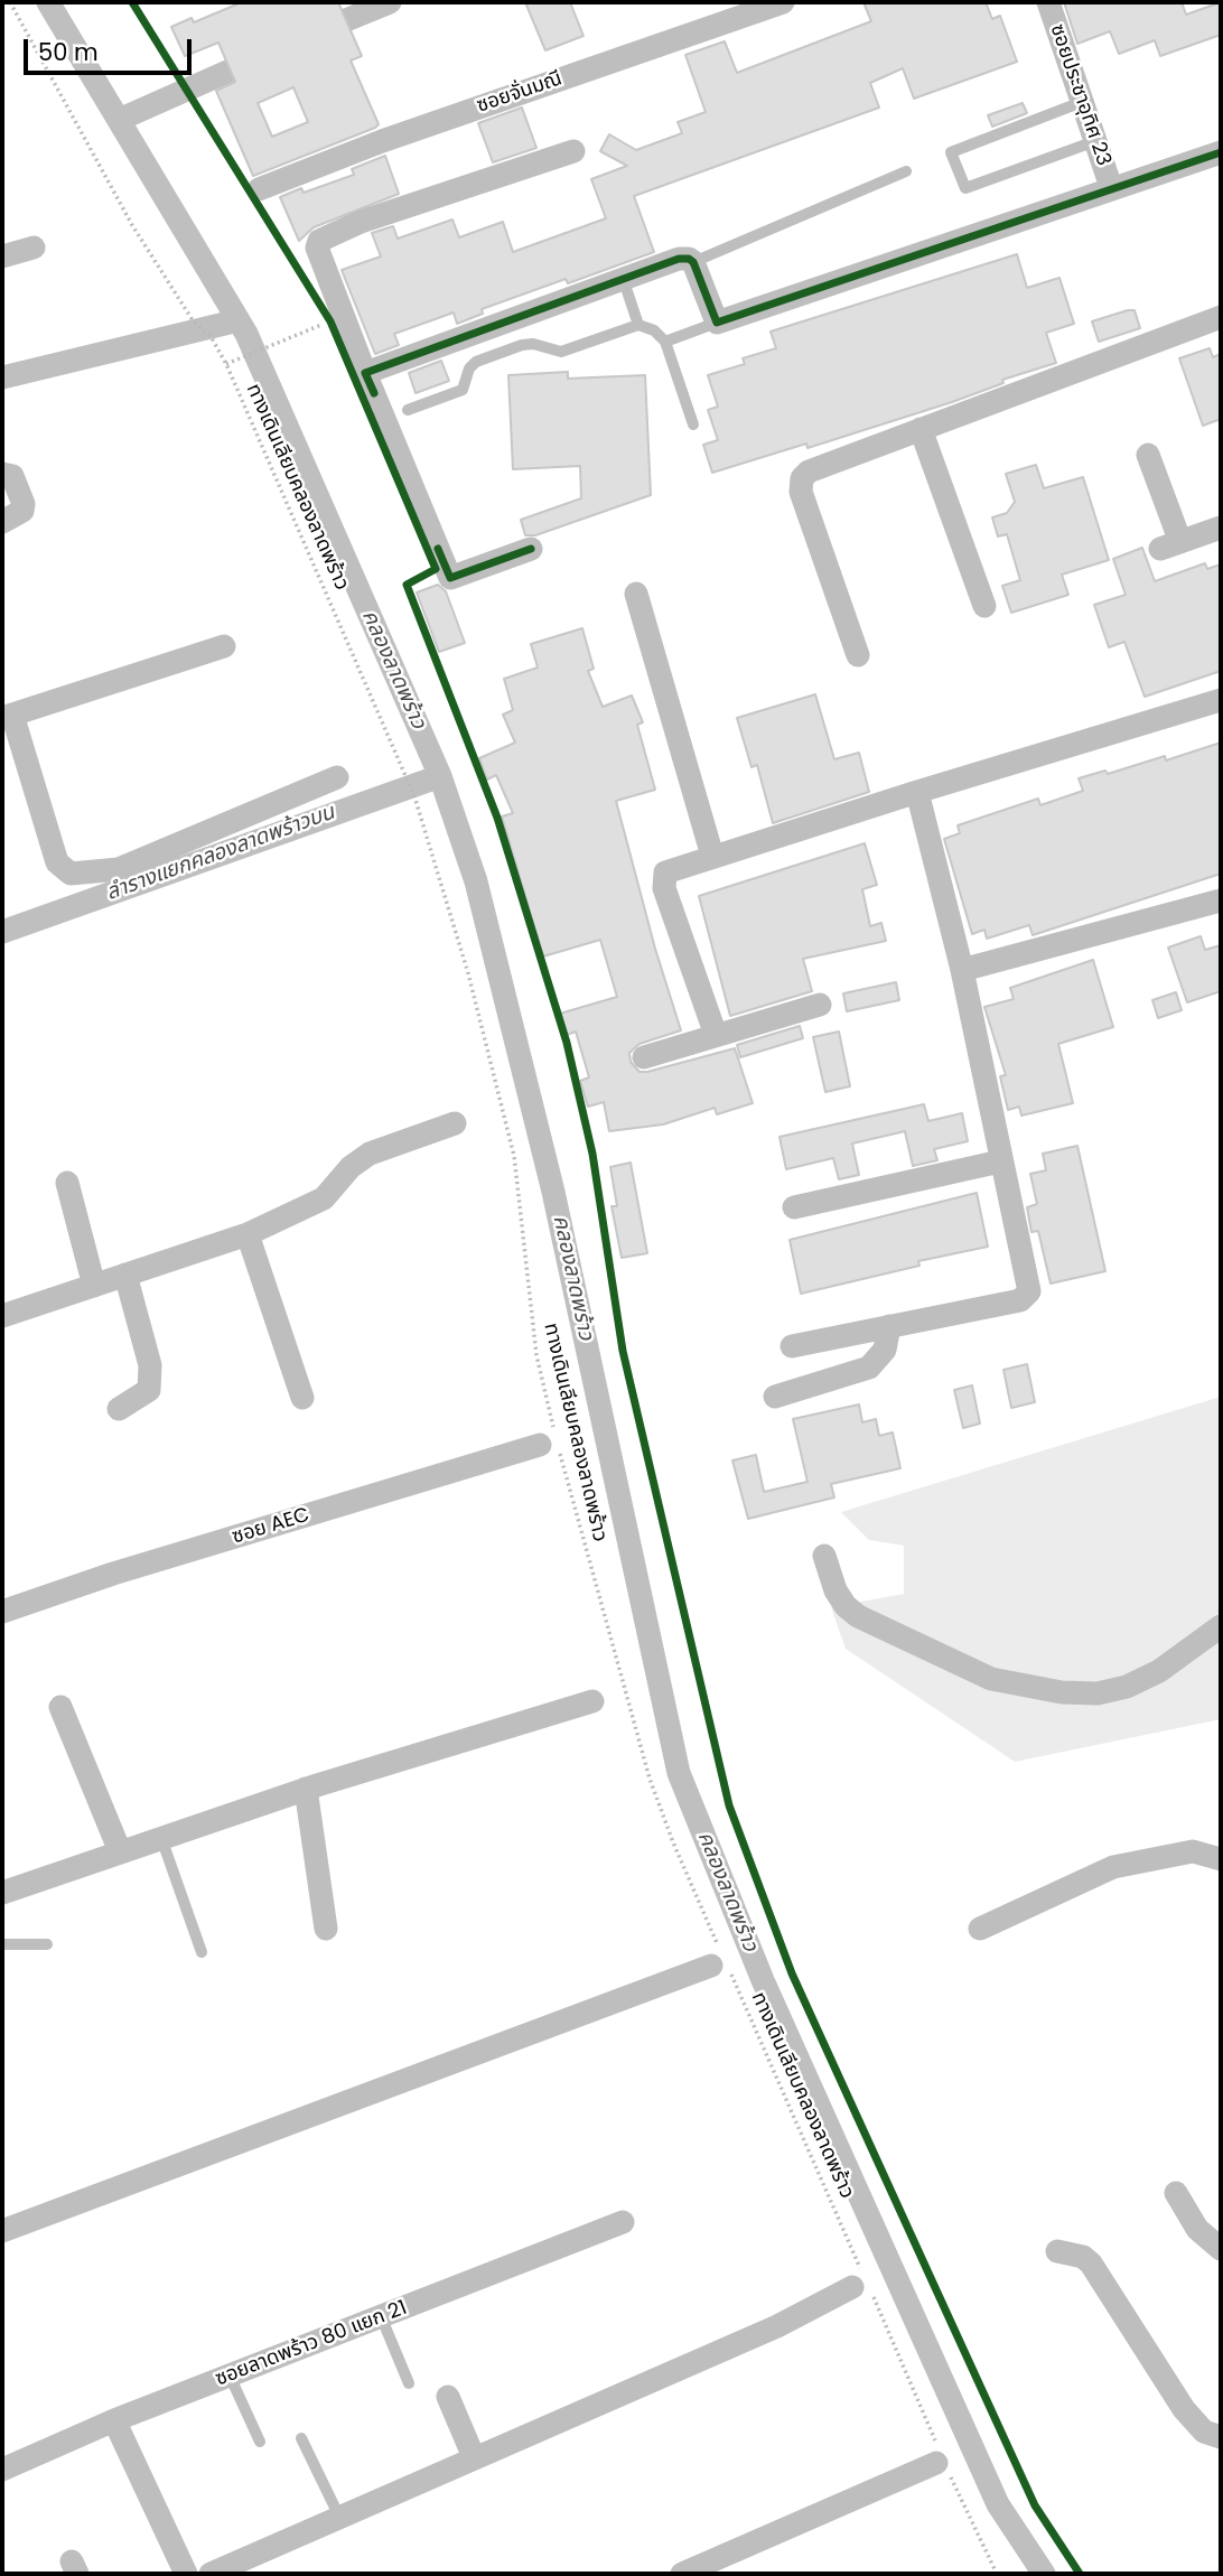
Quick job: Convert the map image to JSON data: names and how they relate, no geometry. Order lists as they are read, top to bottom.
{
  "streets": {
    "street": [
      "ซอยจั่นมณี",
      "ซอยประชาอุทิศ 23",
      "ซอย AEC",
      "ซอยลาดพร้าว 80 แยก 21"
    ],
    "path": ["ทางเดินเลียบคลองลาดพร้าว"]
  },
  "water": ["คลองลาดพร้าว", "ลำรางแยกคลองลาดพร้าวบน"],
  "scale_bar": "50 m"
}
